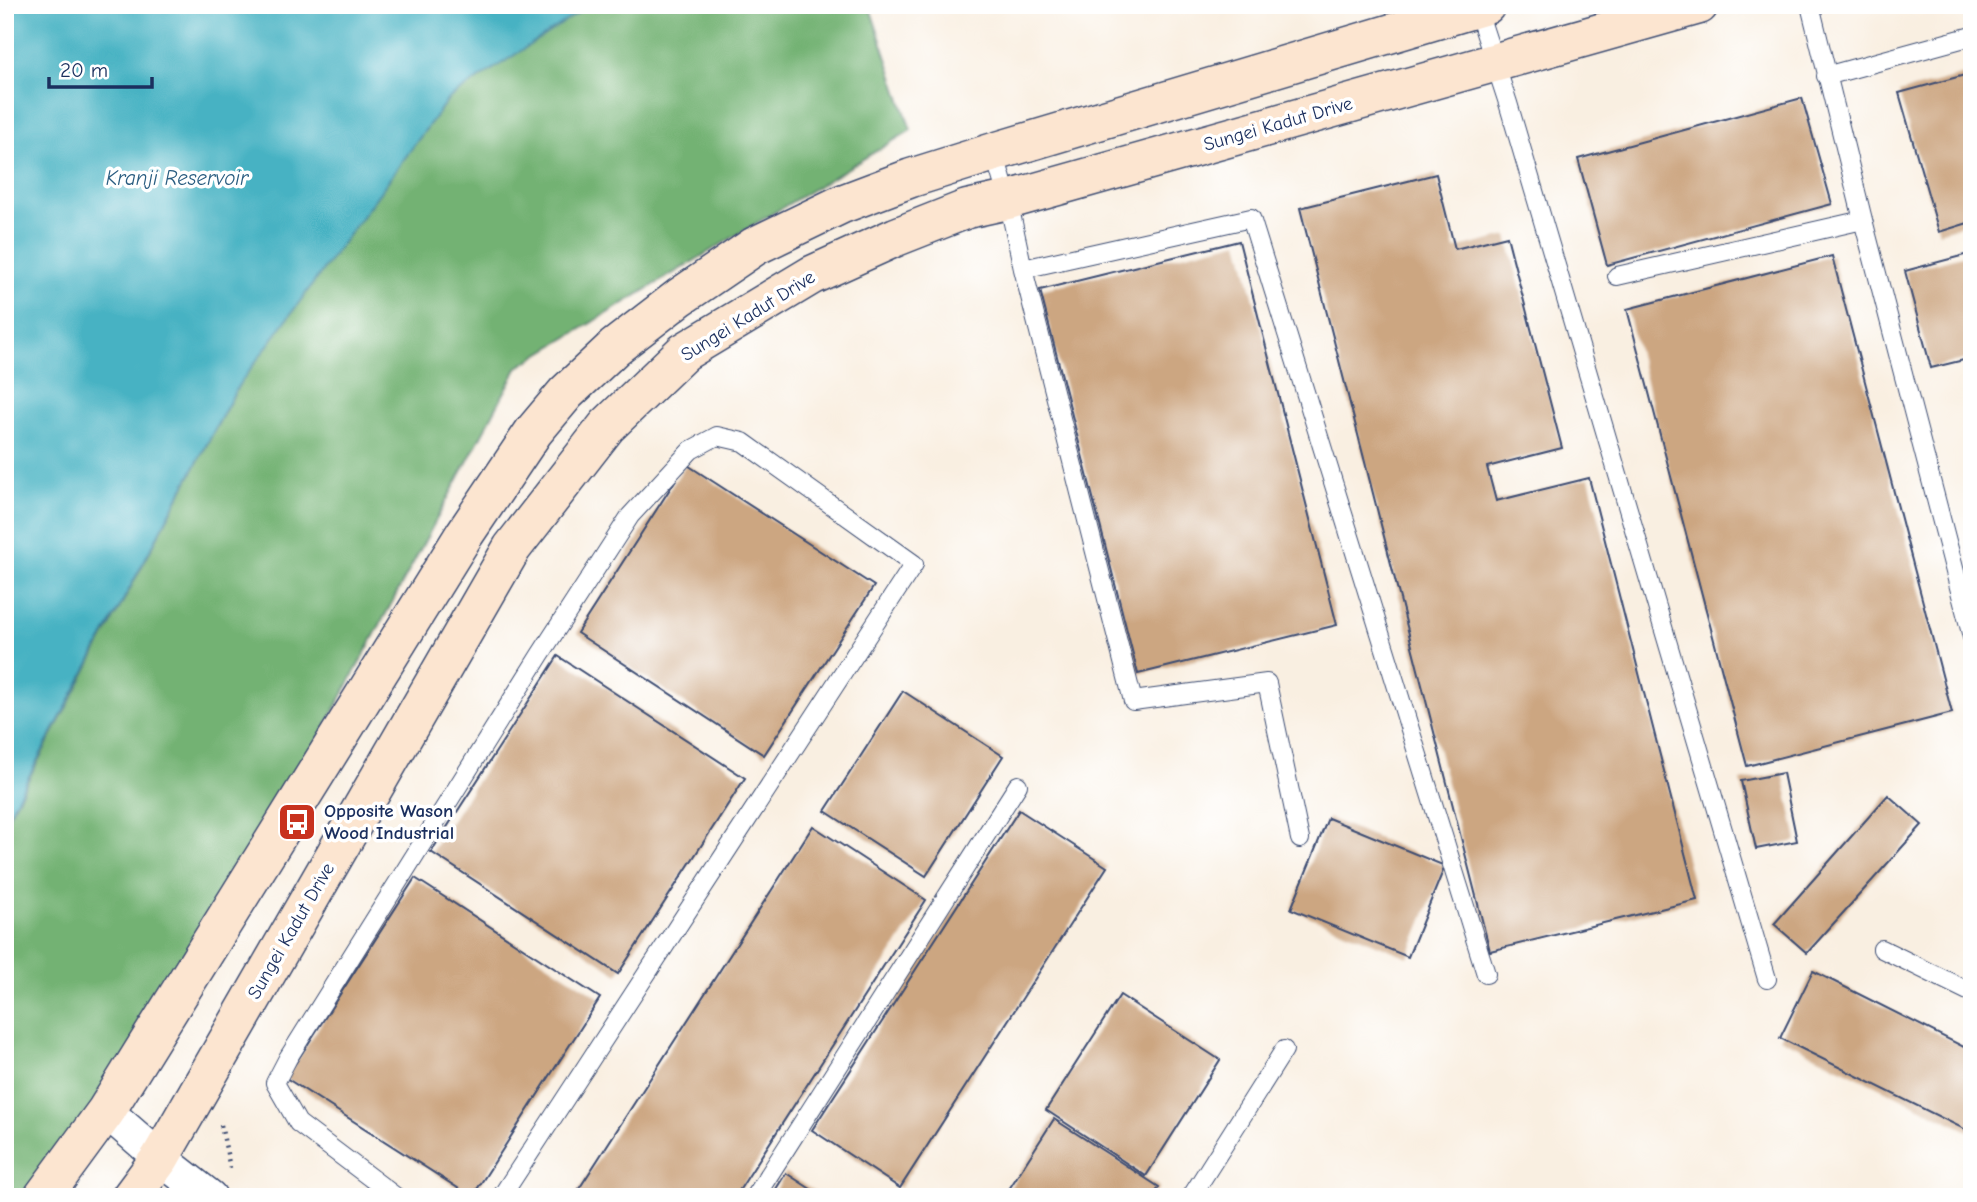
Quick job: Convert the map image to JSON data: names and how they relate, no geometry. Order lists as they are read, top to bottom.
{
  "streets": {
    "main road": ["Sungei Kadut Drive"]
  },
  "water": ["Kranji Reservoir"],
  "places": {
    "bus stop": ["Opposite Wason Wood Industrial"]
  },
  "scale_bar": "20 m"
}
